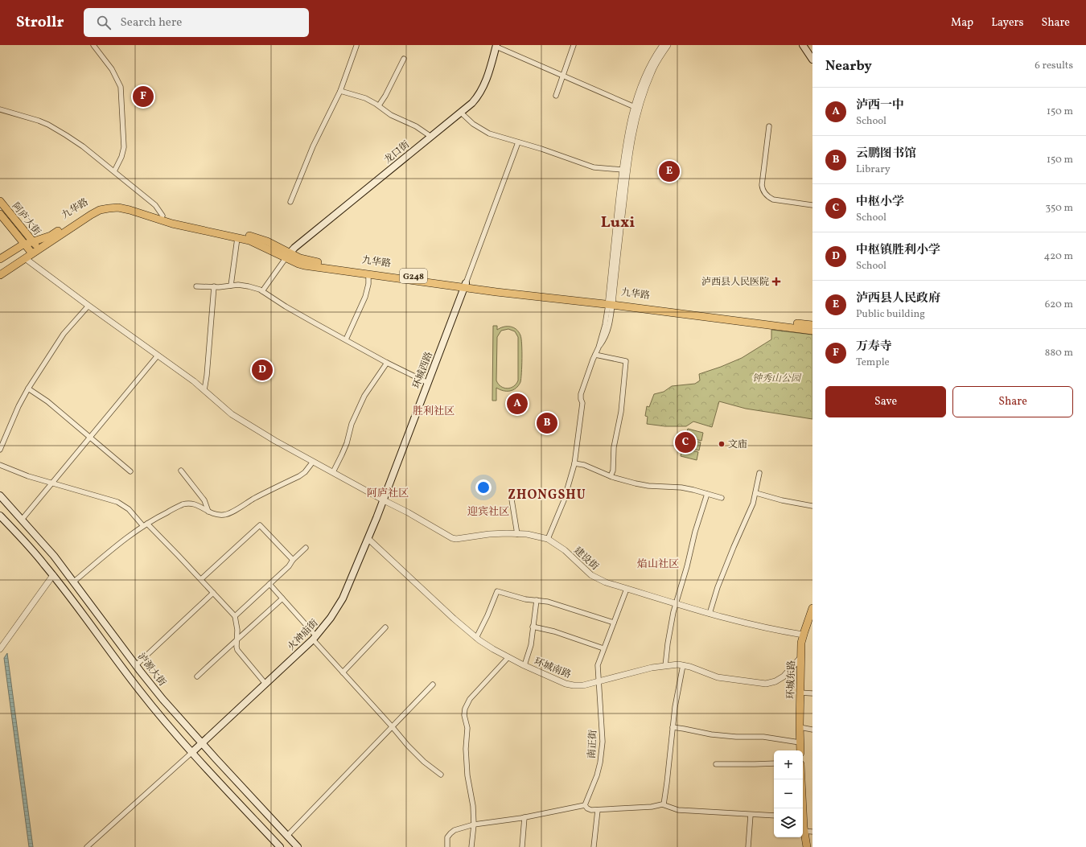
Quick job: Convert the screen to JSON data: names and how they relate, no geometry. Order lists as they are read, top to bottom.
{
  "streets": {
    "highway": [
      "九华路",
      "阿庐大街",
      "G248",
      "环城东路"
    ],
    "main road": [
      "龙口街",
      "环城西路",
      "火神庙街",
      "泸源大街"
    ],
    "street": ["建设街", "环城南路", "南正街"]
  },
  "crossings": [
    ["龙口街", "九华路"],
    ["九华路", "阿庐大街"],
    ["九华路", "G248"],
    ["九华路", "环城西路"],
    ["阿庐大街", "G248"],
    ["环城西路", "建设街"],
    ["环城西路", "火神庙街"],
    ["建设街", "火神庙街"],
    ["建设街", "环城东路"],
    ["建设街", "南正街"],
    ["火神庙街", "环城南路"],
    ["火神庙街", "泸源大街"],
    ["环城南路", "环城东路"],
    ["环城南路", "南正街"]
  ],
  "districts": [
    "Luxi",
    "胜利社区",
    "阿庐社区",
    "ZHONGSHU",
    "迎宾社区",
    "焰山社区"
  ],
  "parks": ["钟秀山公园"],
  "places": {
    "health": ["泸西县人民医院"],
    "other": ["文庙"]
  },
  "page": {
    "header": "Strollr",
    "search": "Search here",
    "nav": ["Map", "Layers", "Share"],
    "heading": ["Nearby", "6 results"],
    "pins": [
      "F",
      "E",
      "D",
      "A",
      "B",
      "C"
    ],
    "list": [
      {
        "mark": "A",
        "name": "泸西一中",
        "note": "School",
        "value": "150 m"
      },
      {
        "mark": "B",
        "name": "云鹏图书馆",
        "note": "Library",
        "value": "150 m"
      },
      {
        "mark": "C",
        "name": "中枢小学",
        "note": "School",
        "value": "350 m"
      },
      {
        "mark": "D",
        "name": "中枢镇胜利小学",
        "note": "School",
        "value": "420 m"
      },
      {
        "mark": "E",
        "name": "泸西县人民政府",
        "note": "Public building",
        "value": "620 m"
      },
      {
        "mark": "F",
        "name": "万寿寺",
        "note": "Temple",
        "value": "880 m"
      }
    ],
    "buttons": ["Save", "Share"],
    "map_buttons": ["+", "−"]
  }
}
